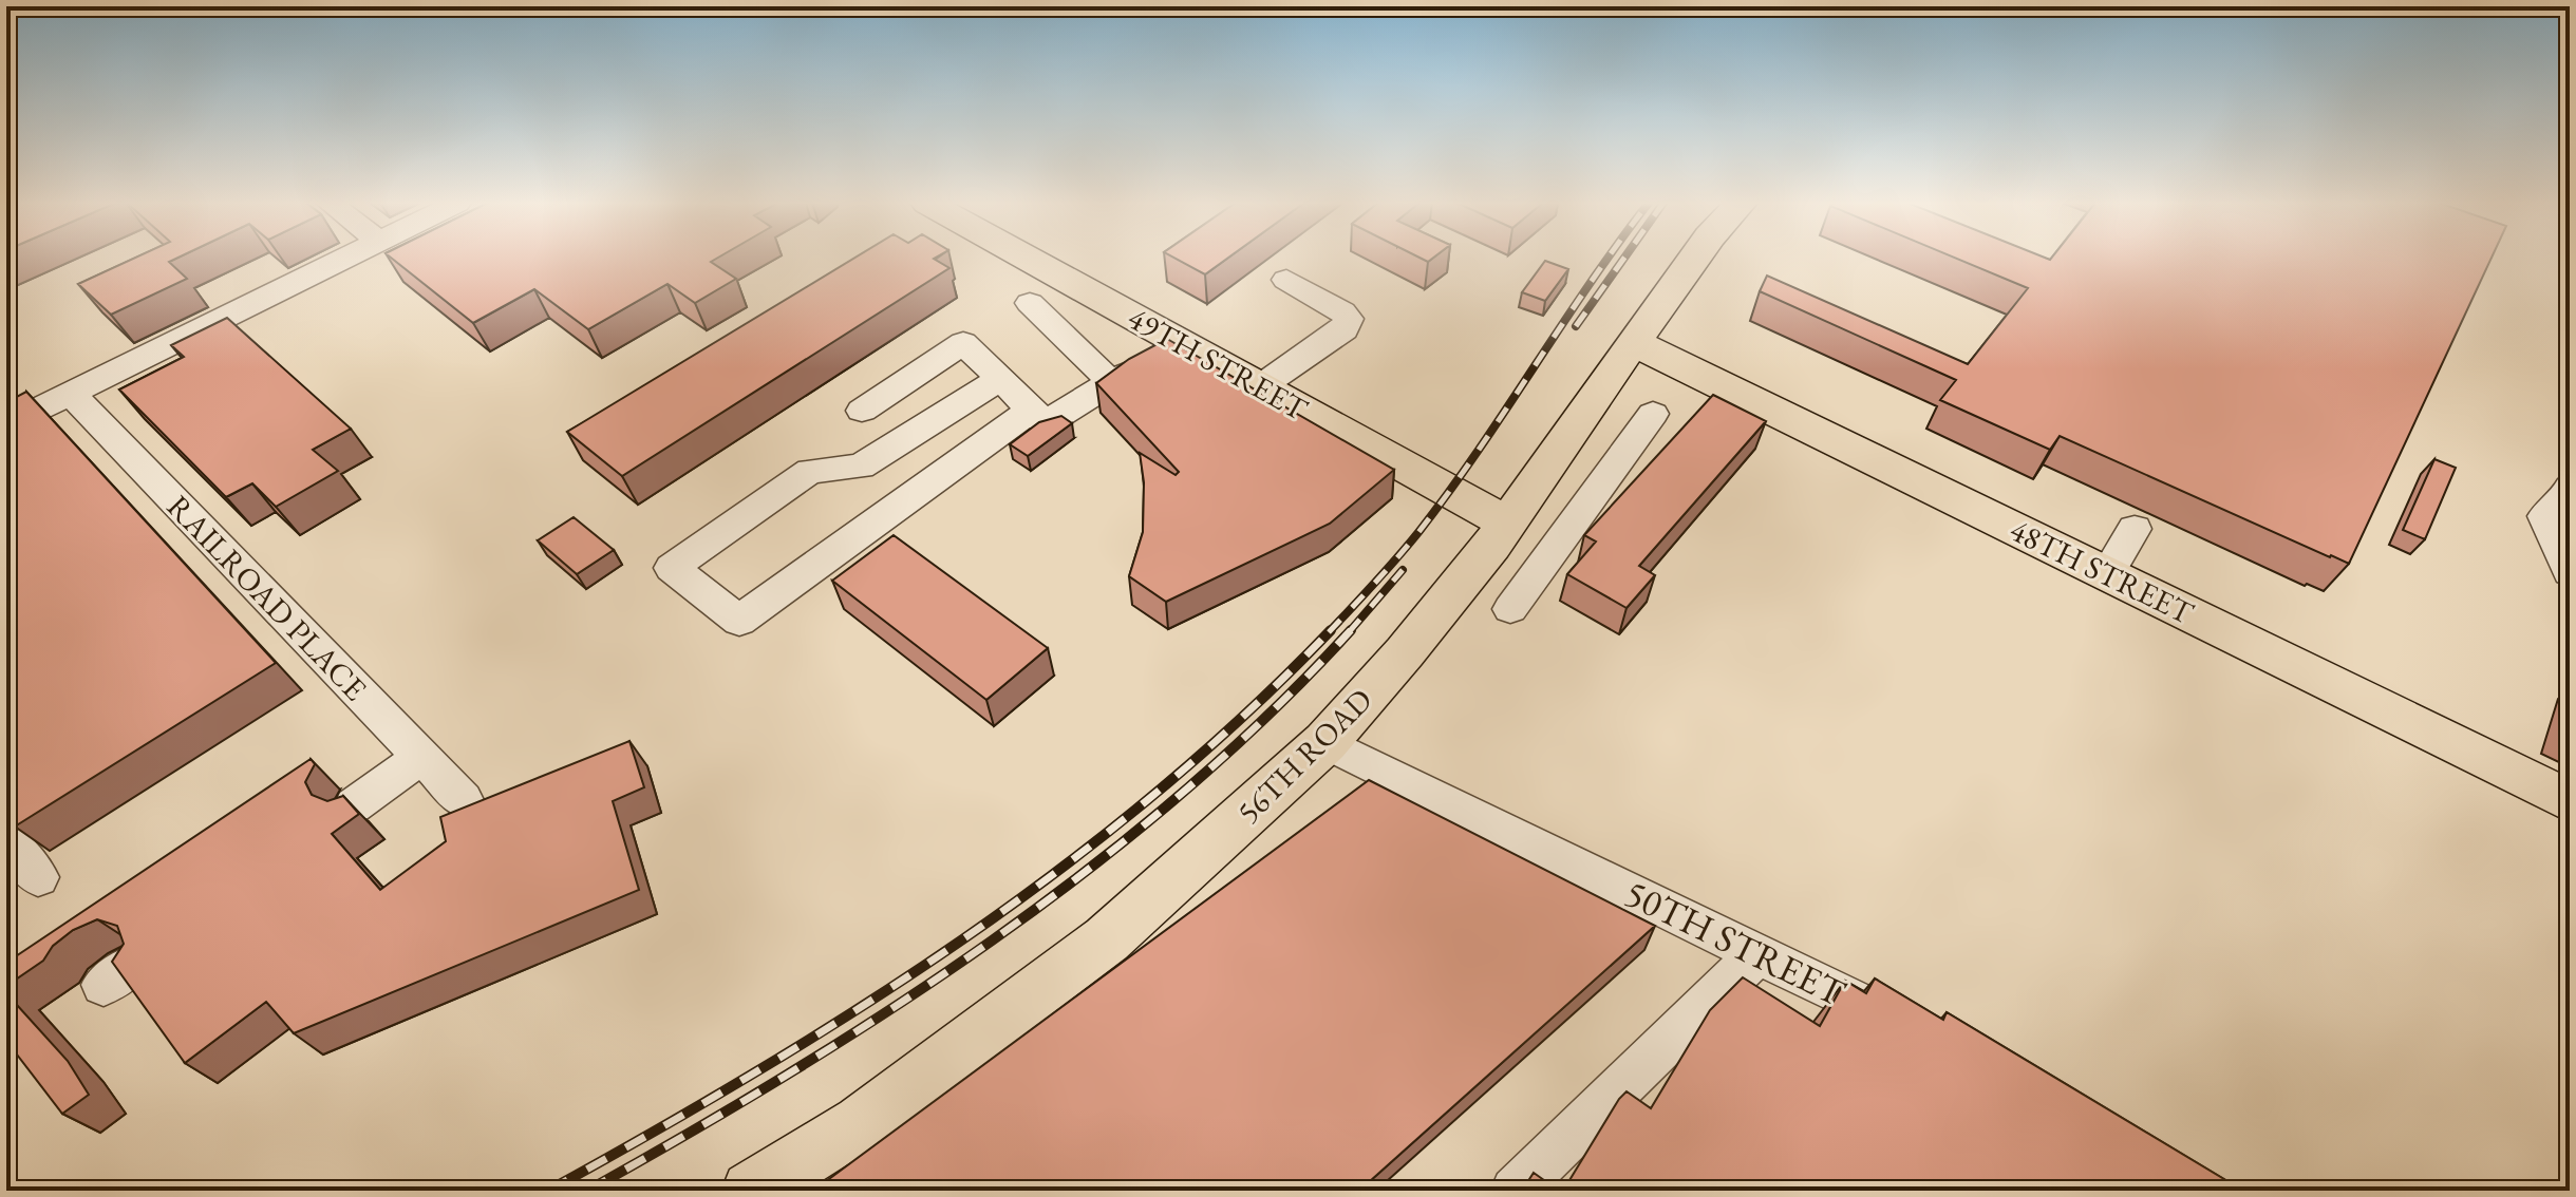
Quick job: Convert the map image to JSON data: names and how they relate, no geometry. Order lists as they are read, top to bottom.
{
  "streets": {
    "main road": ["49TH STREET", "48TH STREET", "56TH ROAD"],
    "street": ["RAILROAD PLACE", "50TH STREET"]
  },
  "crossings": [
    ["49TH STREET", "56TH ROAD"],
    ["48TH STREET", "56TH ROAD"],
    ["56TH ROAD", "50TH STREET"]
  ]
}
